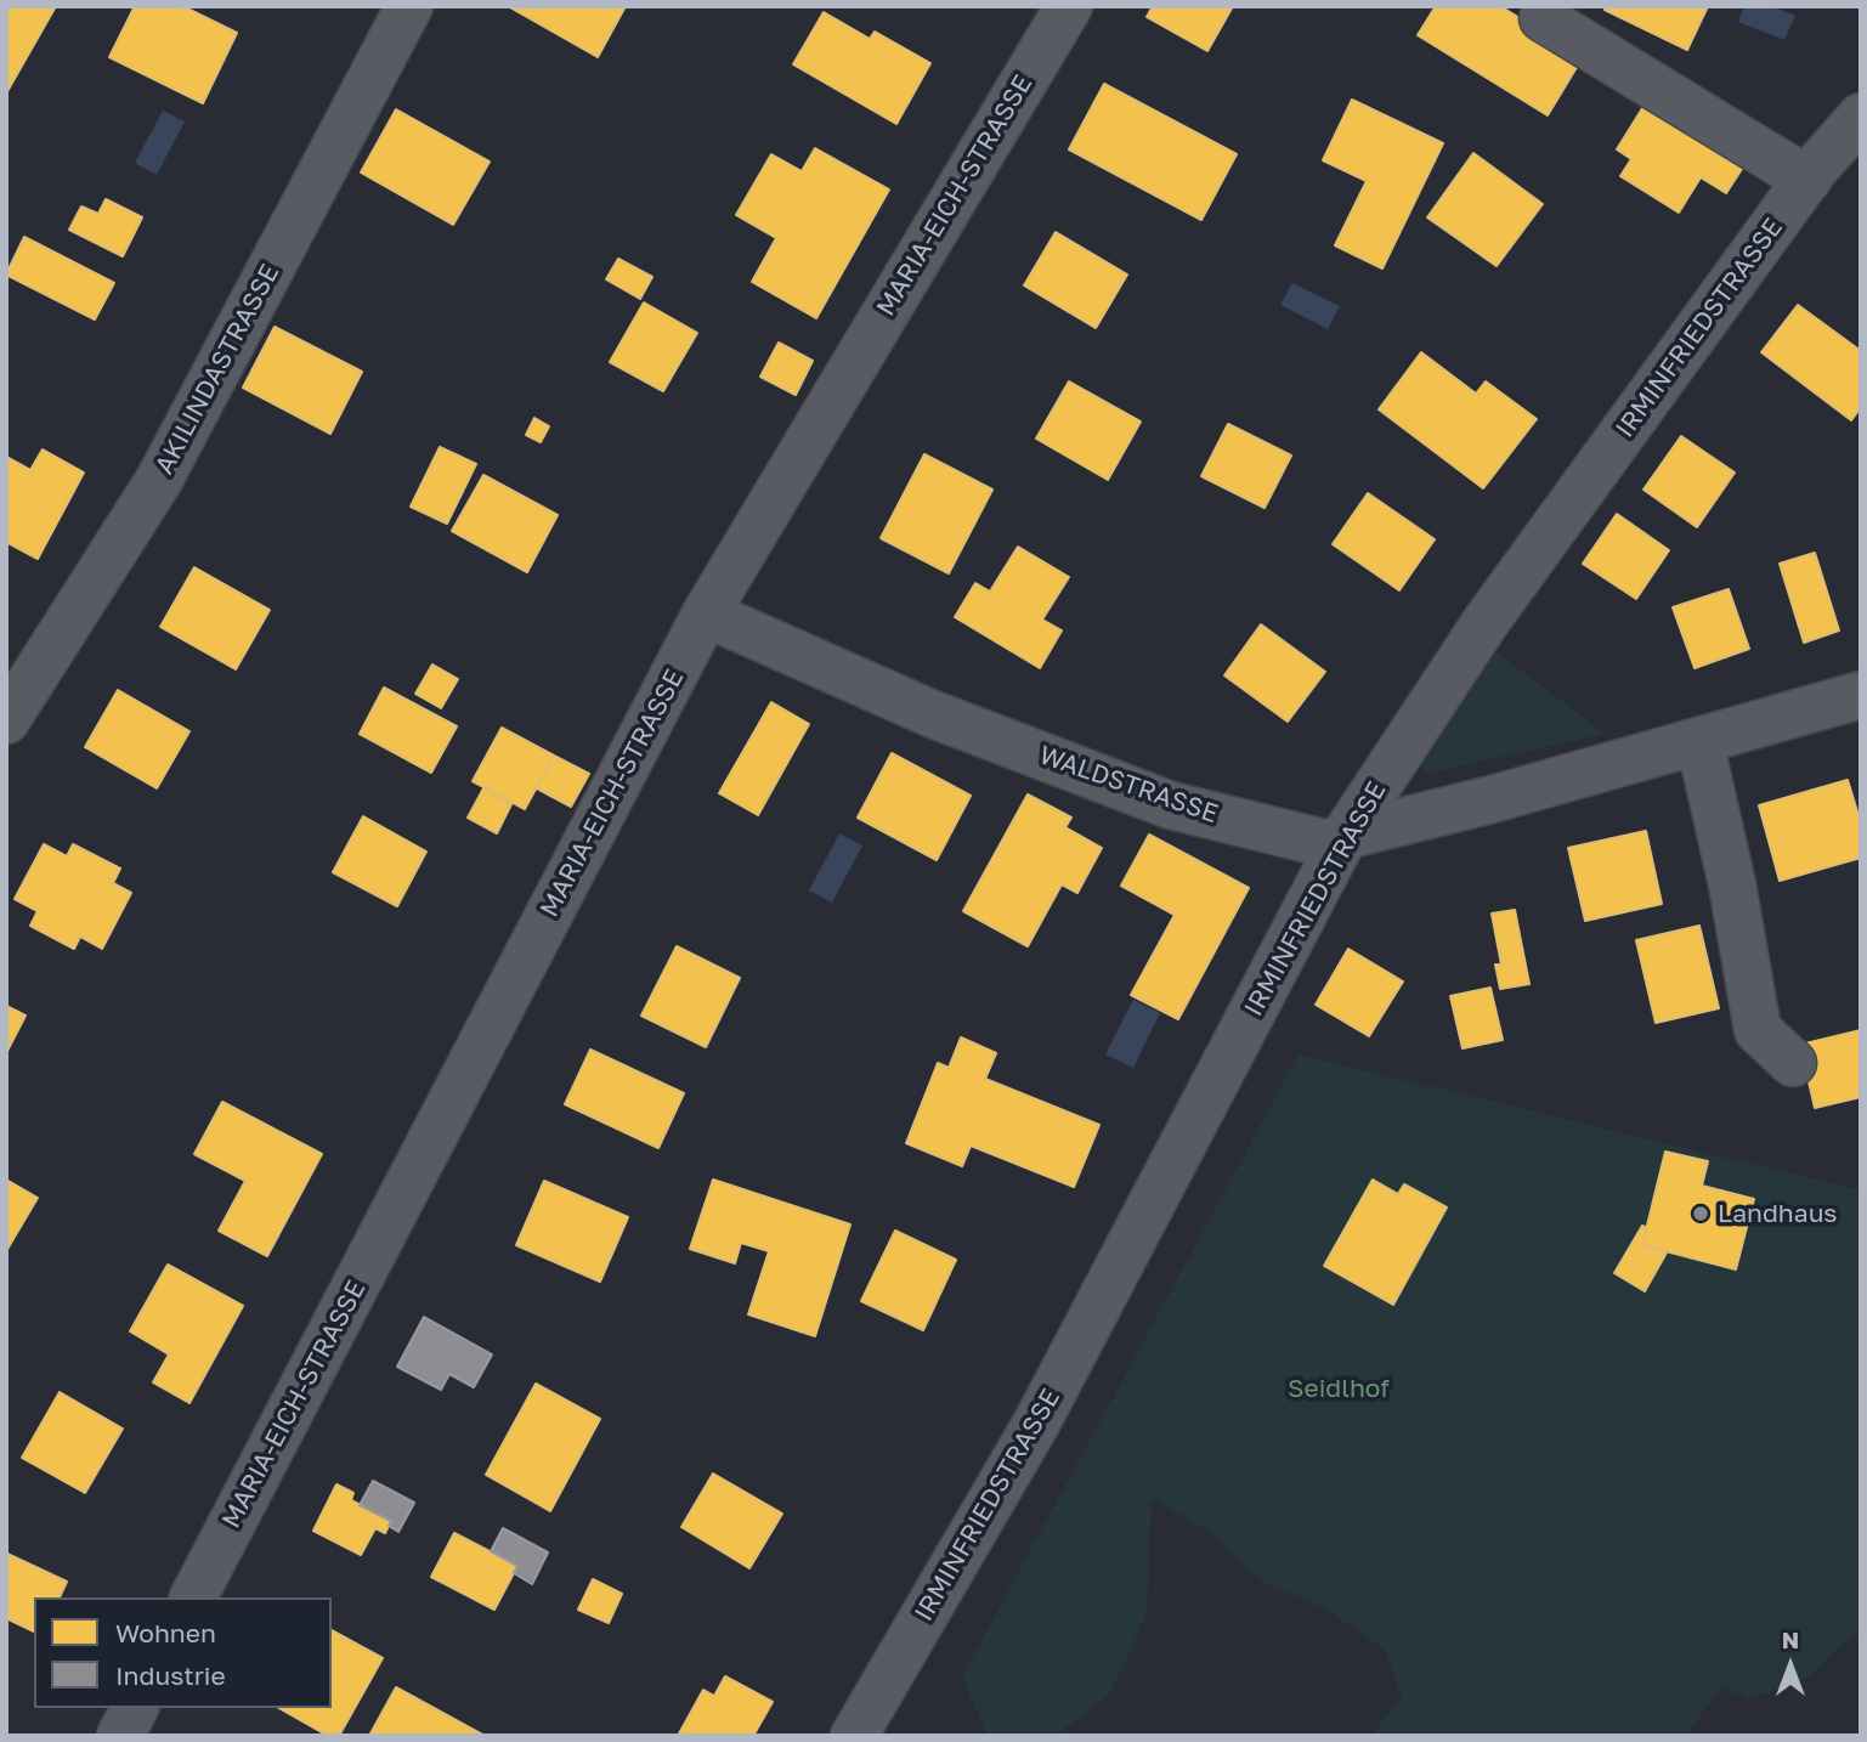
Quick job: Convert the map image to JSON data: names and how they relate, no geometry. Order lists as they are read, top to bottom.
{
  "streets": {
    "street": [
      "MARIA-EICH-STRASSE",
      "IRMINFRIEDSTRASSE",
      "AKILINDASTRASSE",
      "WALDSTRASSE"
    ]
  },
  "crossings": [
    ["MARIA-EICH-STRASSE", "WALDSTRASSE"],
    ["IRMINFRIEDSTRASSE", "WALDSTRASSE"]
  ],
  "parks": ["Seidlhof"],
  "places": ["Landhaus"],
  "legend": ["Wohnen", "Industrie"],
  "north": "top"
}
